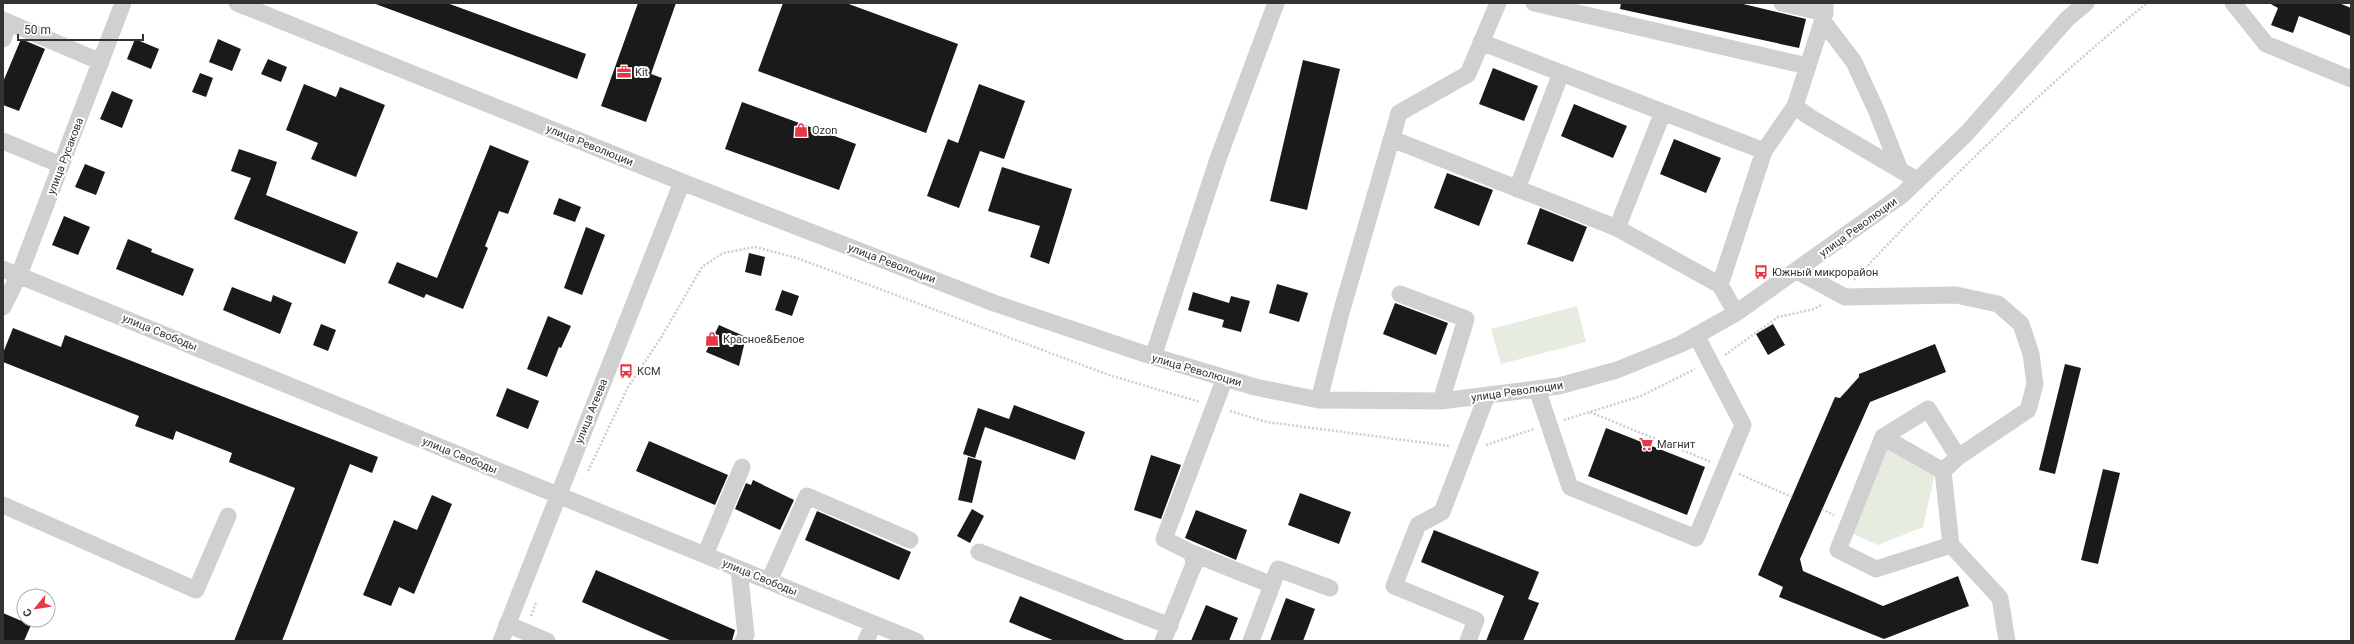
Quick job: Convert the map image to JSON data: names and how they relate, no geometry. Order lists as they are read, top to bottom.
{
  "streets": {
    "street": [
      "улица Революции",
      "улица Русакова",
      "улица Свободы",
      "улица Агеева"
    ]
  },
  "crossings": [
    ["улица Революции", "улица Агеева"],
    ["улица Русакова", "улица Свободы"],
    ["улица Свободы", "улица Агеева"]
  ],
  "places": {
    "office": ["Kit"],
    "shop": ["Ozon", "Красное&Белое"],
    "bus stop": ["Южный микрорайон", "КСМ"],
    "supermarket": ["Магнит"]
  },
  "scale_bar": "50 m",
  "north": "bottom left"
}
